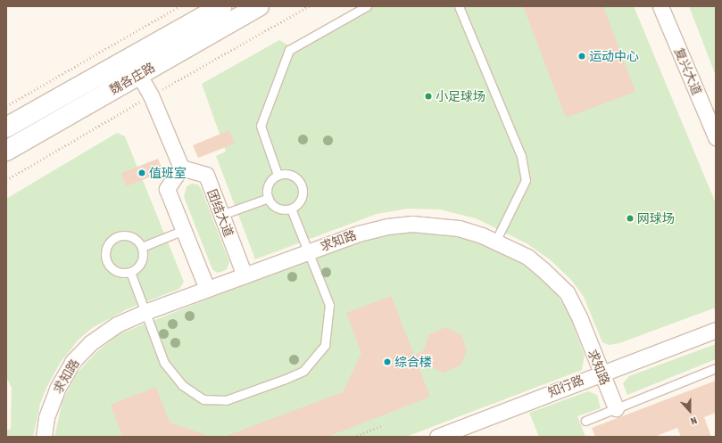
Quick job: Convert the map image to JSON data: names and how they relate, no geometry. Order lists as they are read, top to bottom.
{
  "streets": {
    "main road": ["魏各庄路"],
    "street": [
      "复兴大道",
      "团结大道",
      "求知路",
      "知行路"
    ]
  },
  "crossings": [
    ["团结大道", "求知路"],
    ["求知路", "知行路"]
  ],
  "places": [
    "运动中心",
    "小足球场",
    "值班室",
    "网球场",
    "综合楼"
  ],
  "north": "bottom"
}
